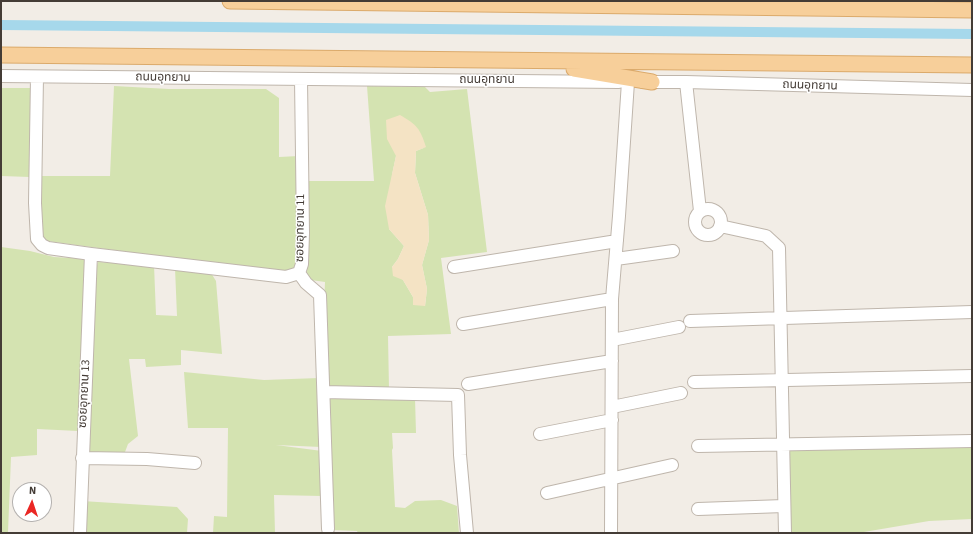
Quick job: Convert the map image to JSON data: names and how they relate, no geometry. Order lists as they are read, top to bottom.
{
  "streets": {
    "main road": ["ถนนอุทยาน"],
    "street": ["ซอยอุทยาน 11", "ซอยอุทยาน 13"]
  },
  "crossings": [
    ["ถนนอุทยาน", "ซอยอุทยาน 11"]
  ],
  "north": "top"
}
